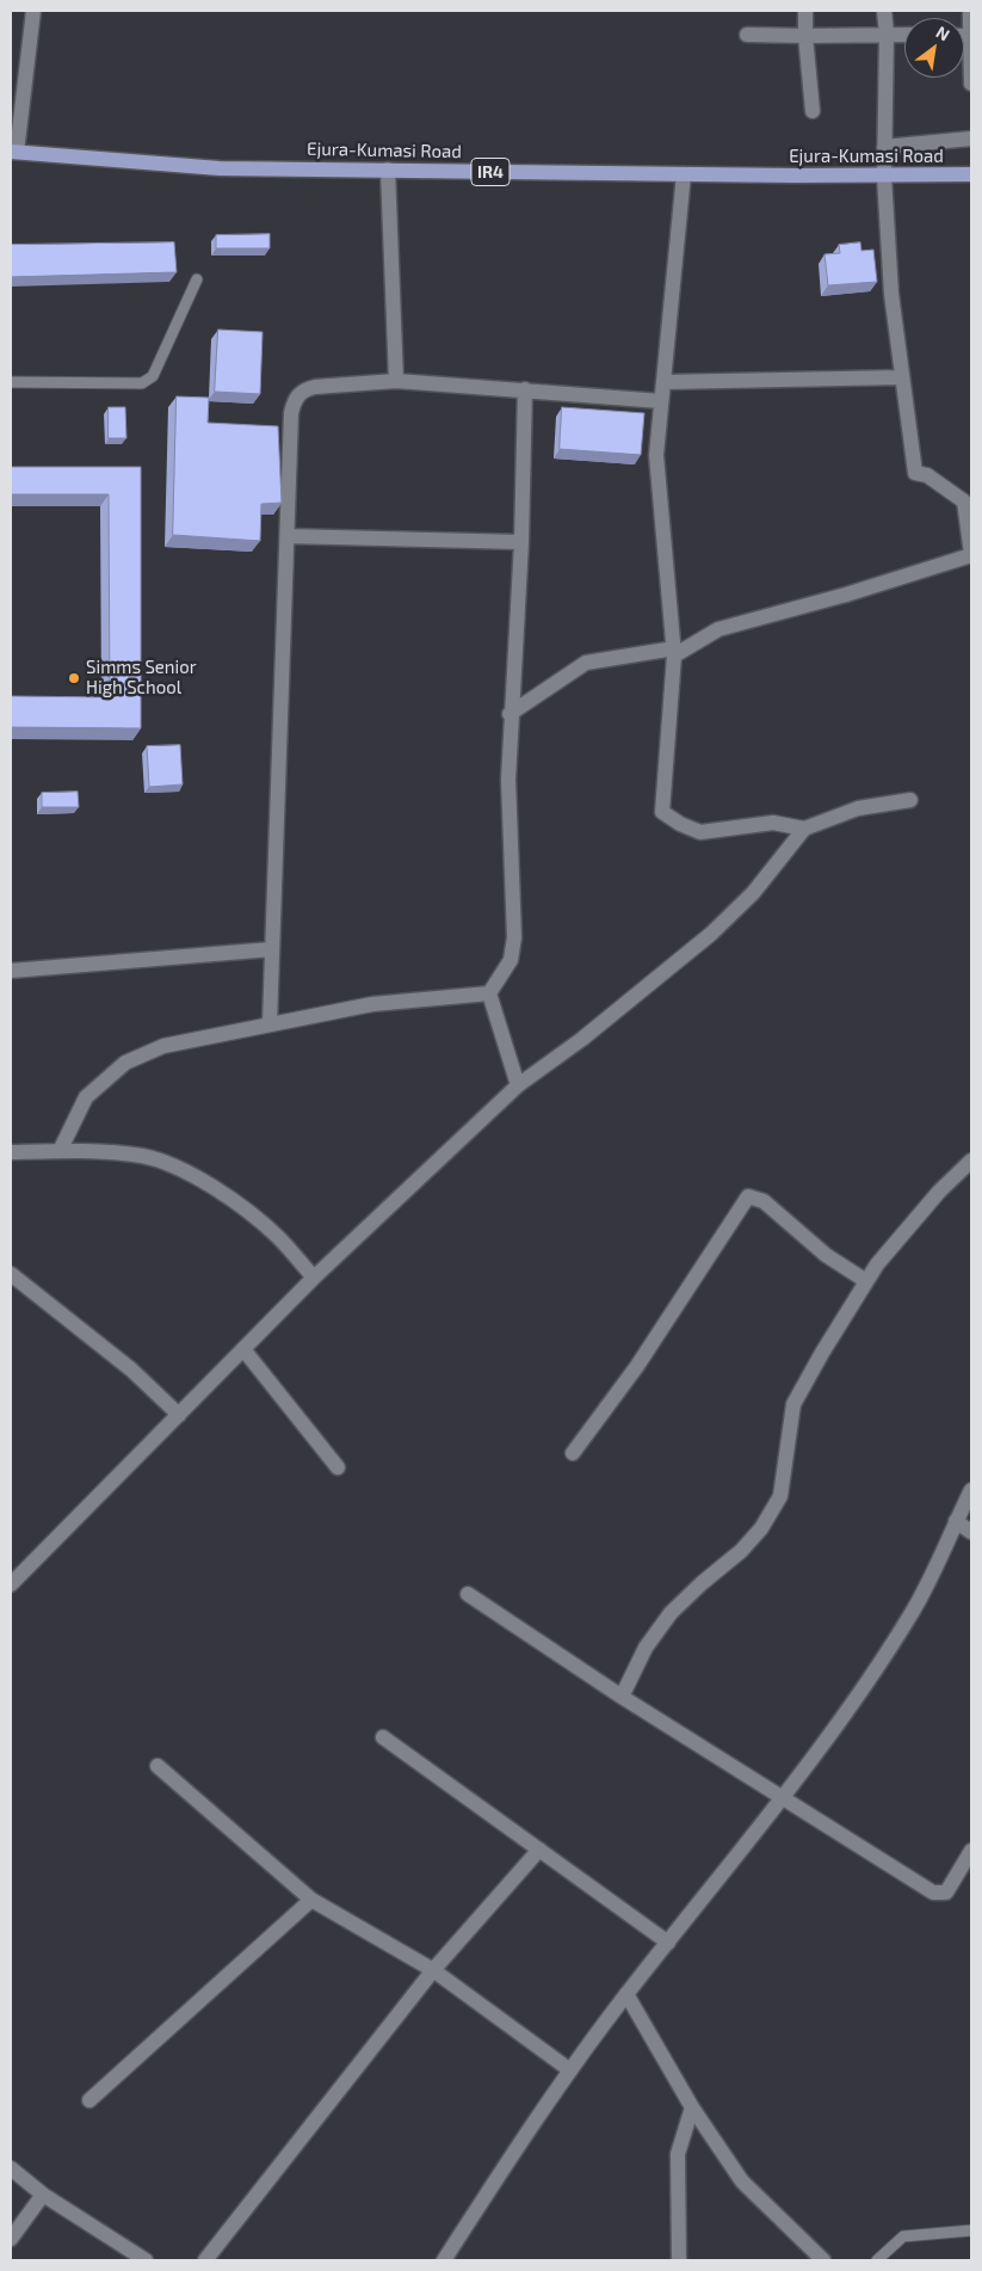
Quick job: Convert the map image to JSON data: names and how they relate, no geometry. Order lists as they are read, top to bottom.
{
  "streets": {
    "main road": ["Ejura-Kumasi Road", "IR4"]
  },
  "places": ["Simms Senior High School"],
  "north": "top right"
}
